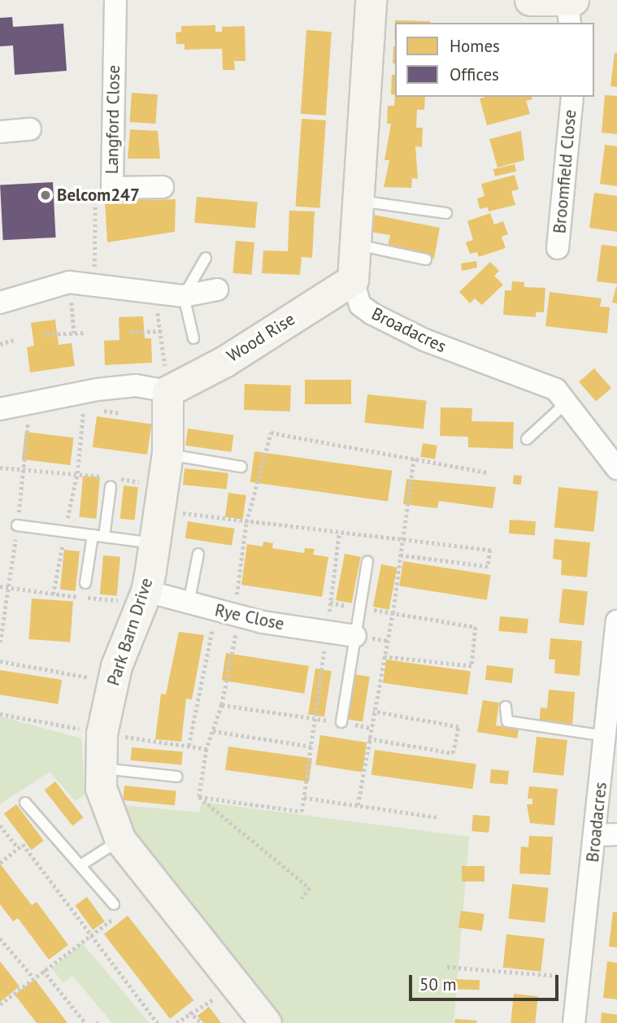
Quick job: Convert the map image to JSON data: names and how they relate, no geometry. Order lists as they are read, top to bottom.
{
  "streets": {
    "street": [
      "Langford Close",
      "Broomfield Close",
      "Broadacres",
      "Wood Rise",
      "Rye Close",
      "Park Barn Drive"
    ]
  },
  "crossings": [
    ["Broadacres", "Wood Rise"],
    ["Wood Rise", "Park Barn Drive"],
    ["Rye Close", "Park Barn Drive"]
  ],
  "places": ["Belcom247"],
  "legend": ["Homes", "Offices"],
  "scale_bar": "50 m"
}
